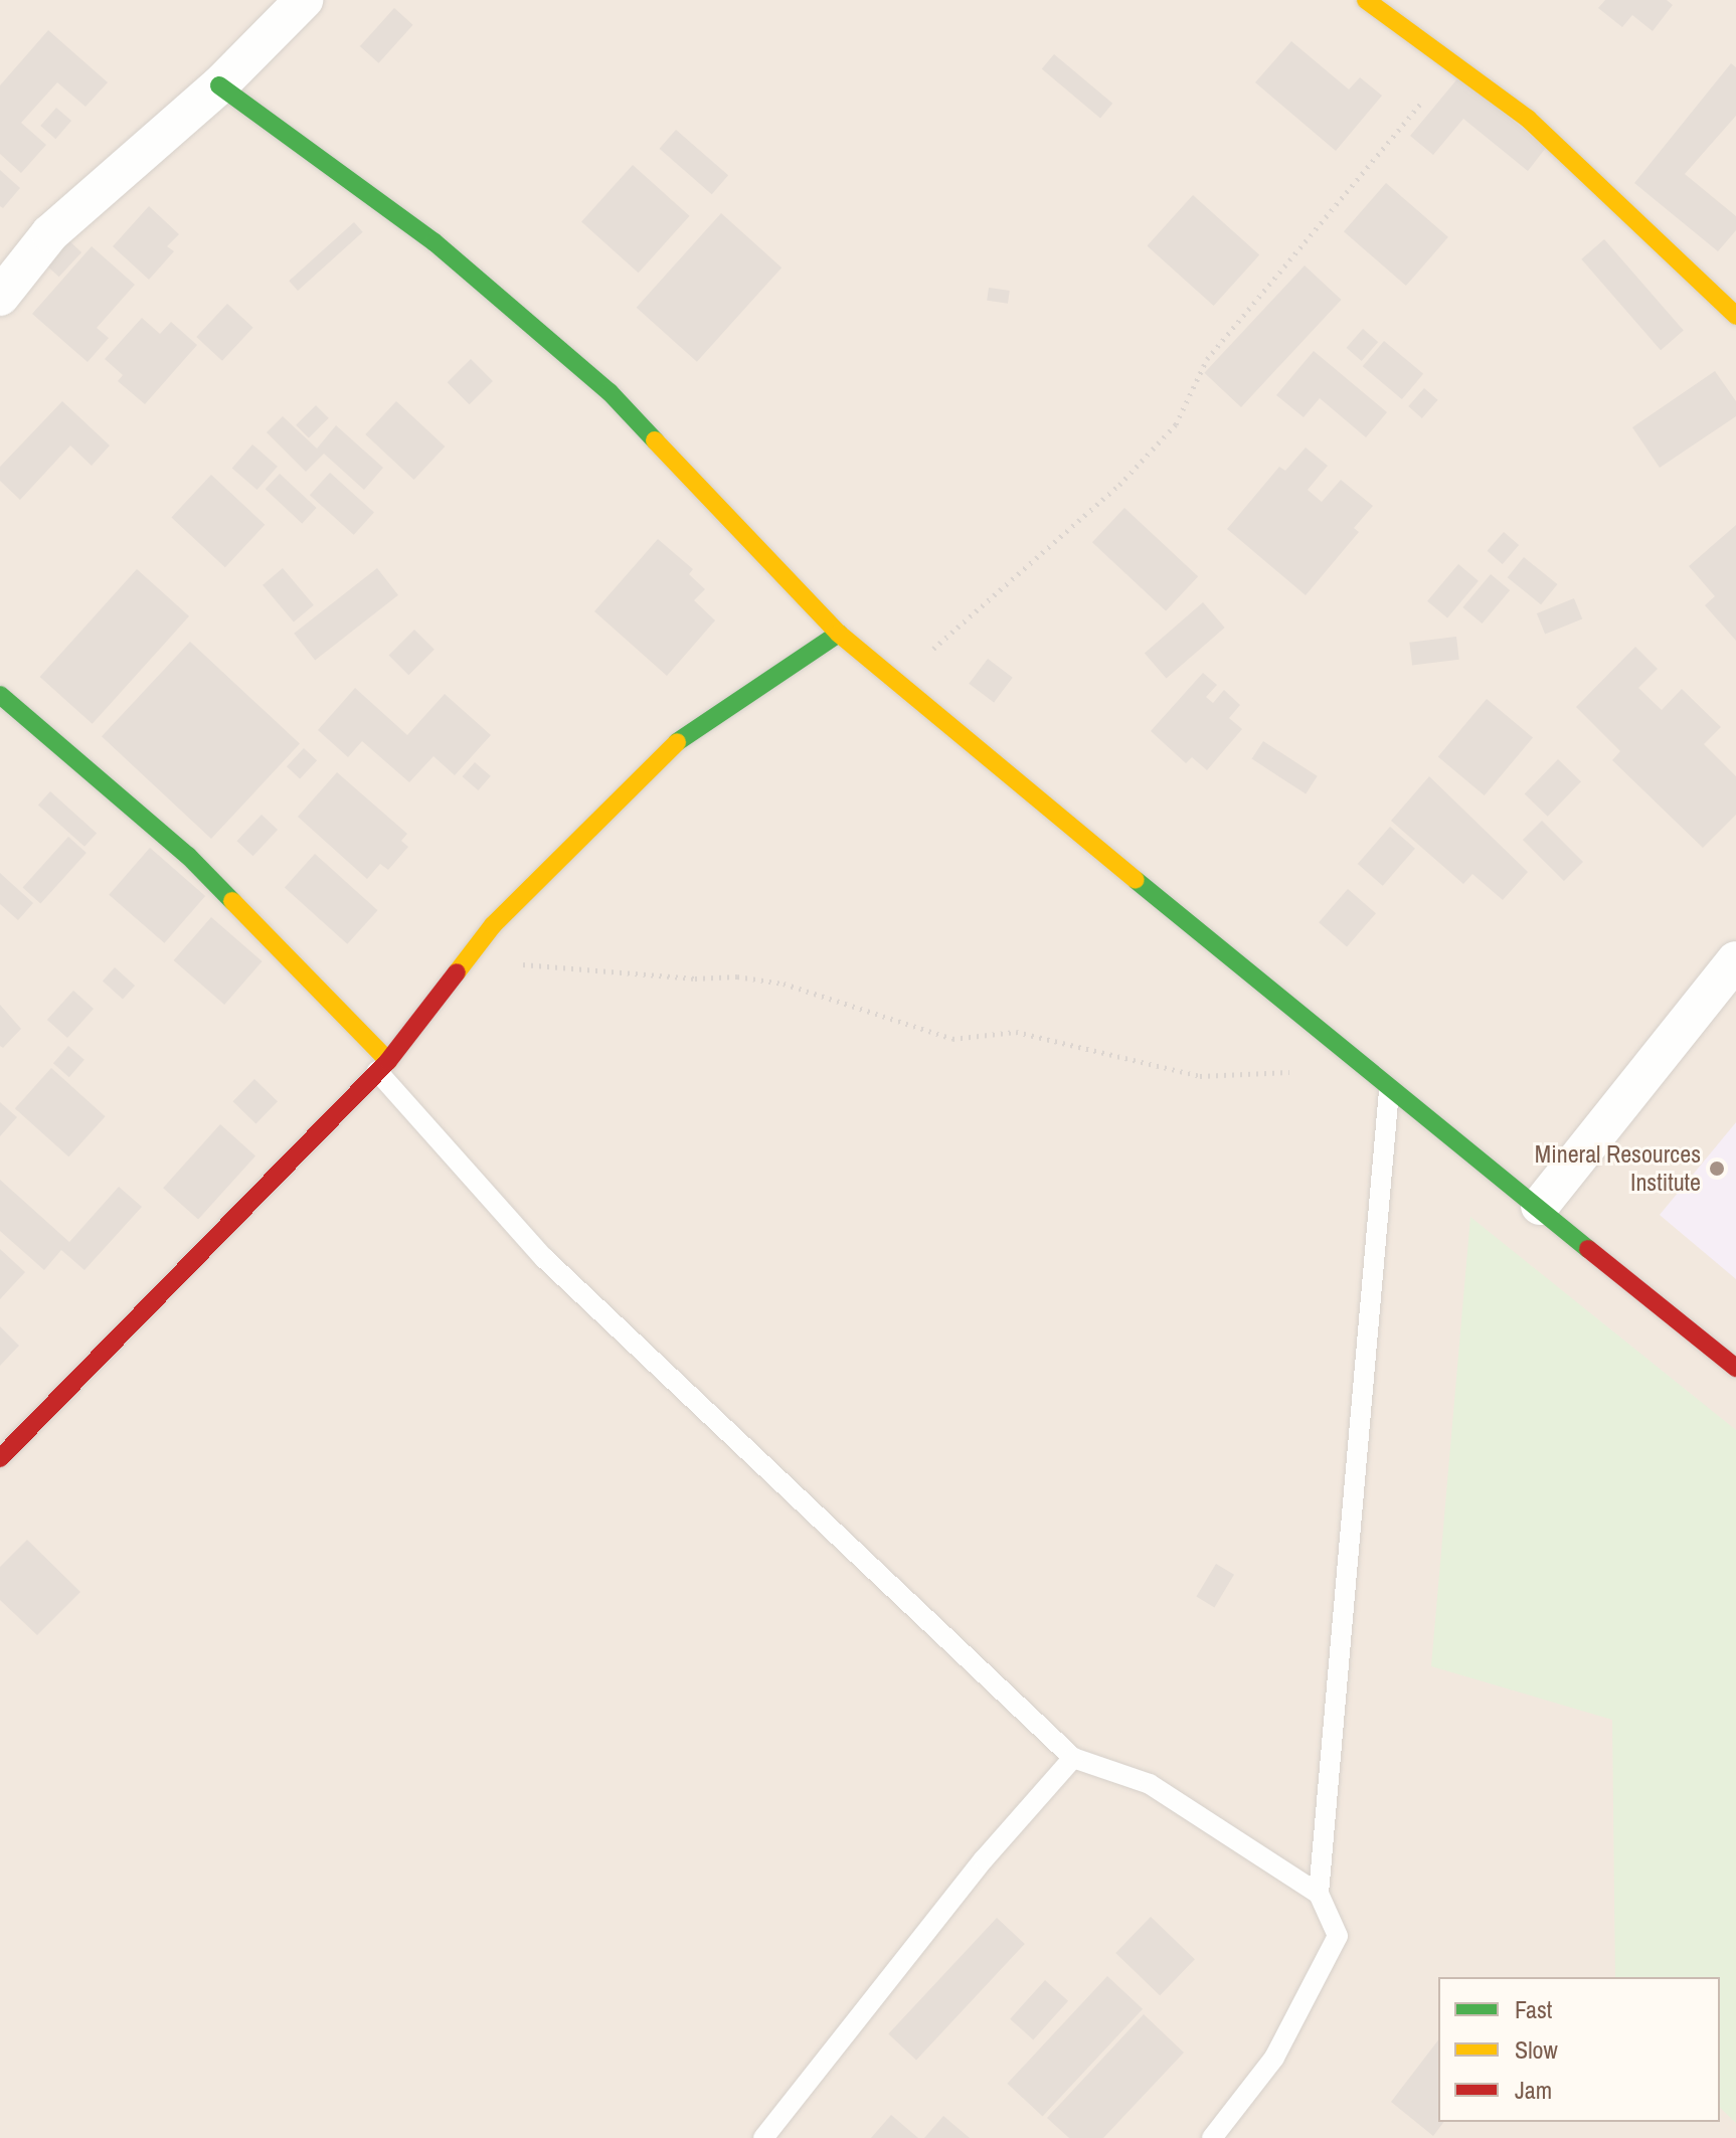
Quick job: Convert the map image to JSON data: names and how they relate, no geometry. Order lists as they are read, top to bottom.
{
  "places": ["Mineral Resources Institute"],
  "legend": ["Fast", "Slow", "Jam"]
}
